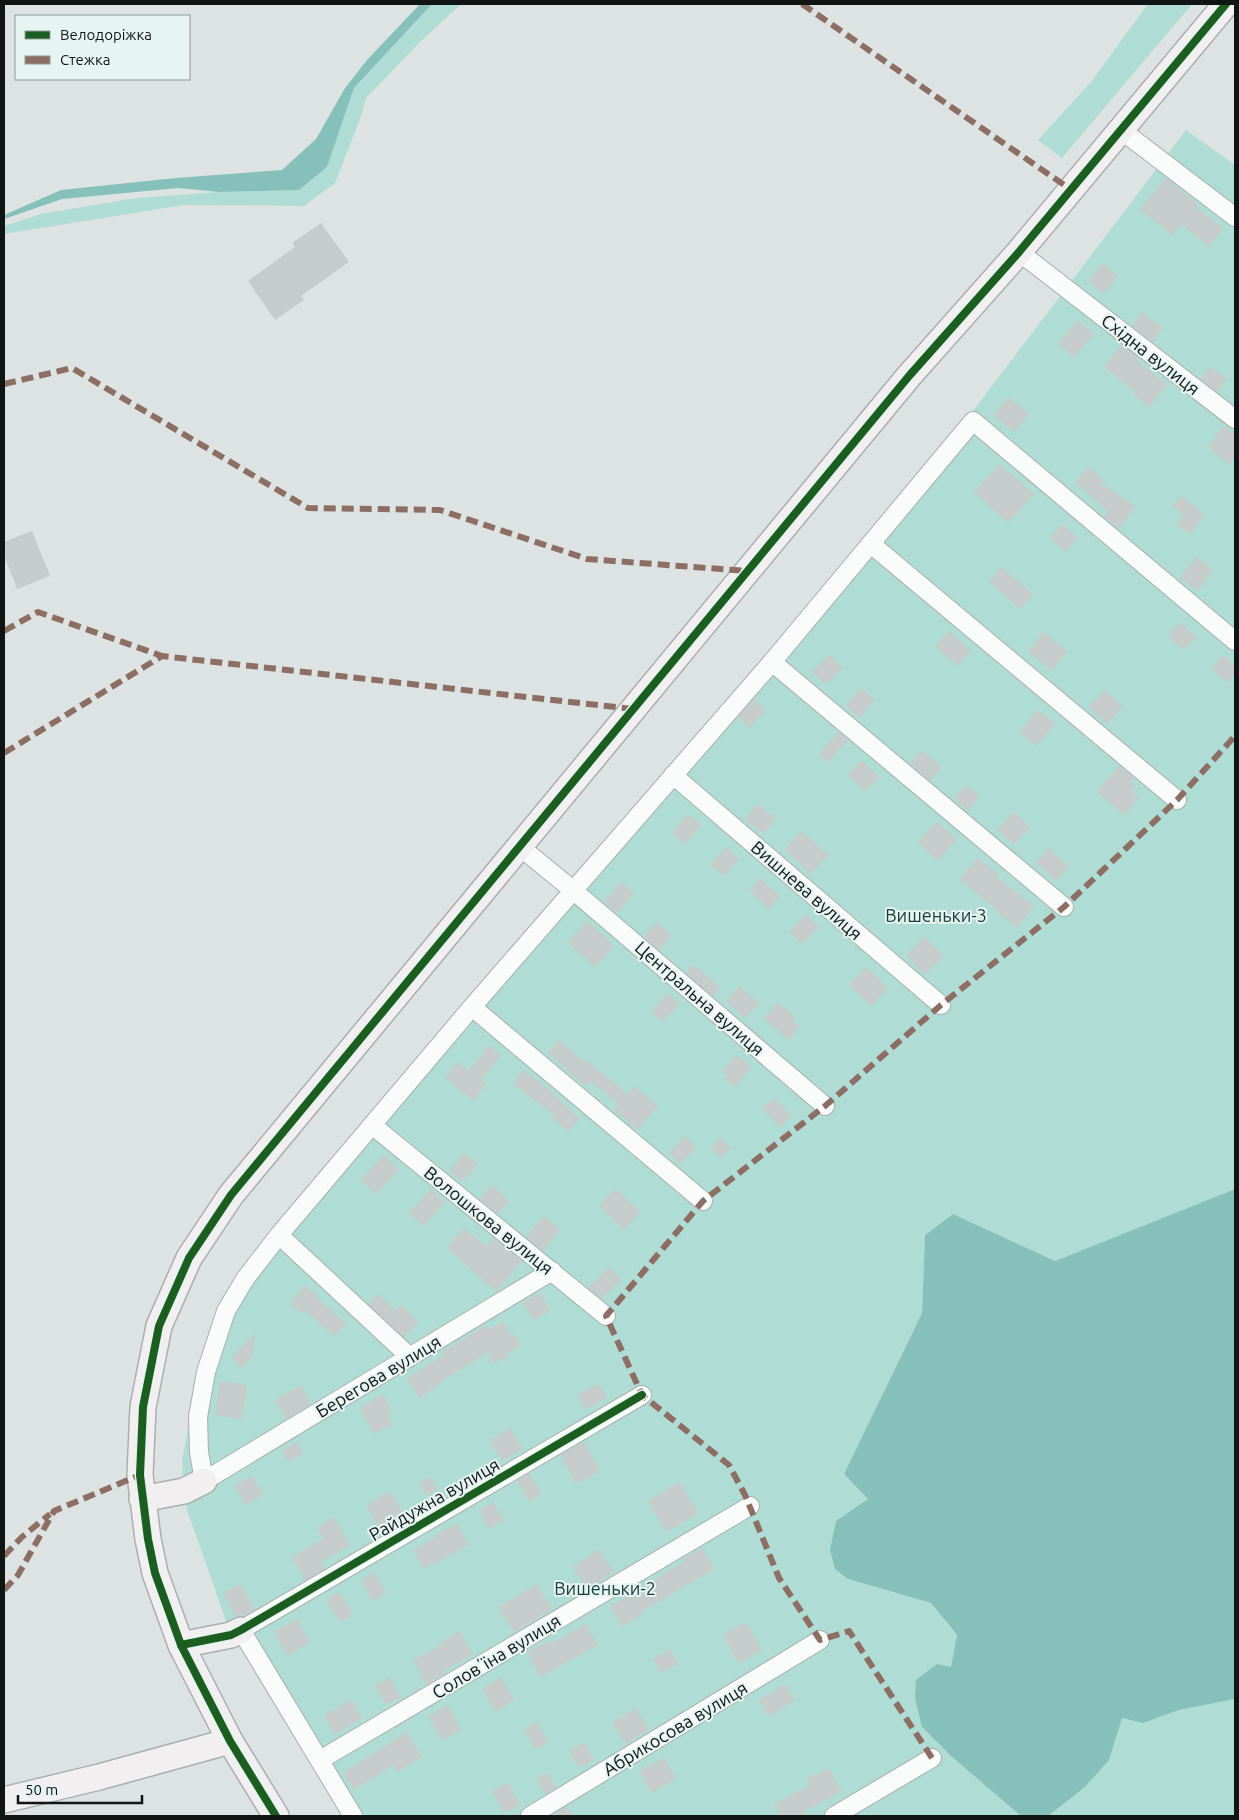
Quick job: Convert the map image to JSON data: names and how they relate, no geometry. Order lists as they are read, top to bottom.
{
  "streets": {
    "street": [
      "Східна вулиця",
      "Вишнева вулиця",
      "Центральна вулиця",
      "Волошкова вулиця",
      "Берегова вулиця",
      "Райдужна вулиця",
      "Соловʼїна вулиця",
      "Абрикосова вулиця"
    ]
  },
  "crossings": [
    ["Волошкова вулиця", "Берегова вулиця"]
  ],
  "parks": ["Вишеньки-3", "Вишеньки-2"],
  "legend": ["Велодоріжка", "Стежка"],
  "scale_bar": "50 m"
}
